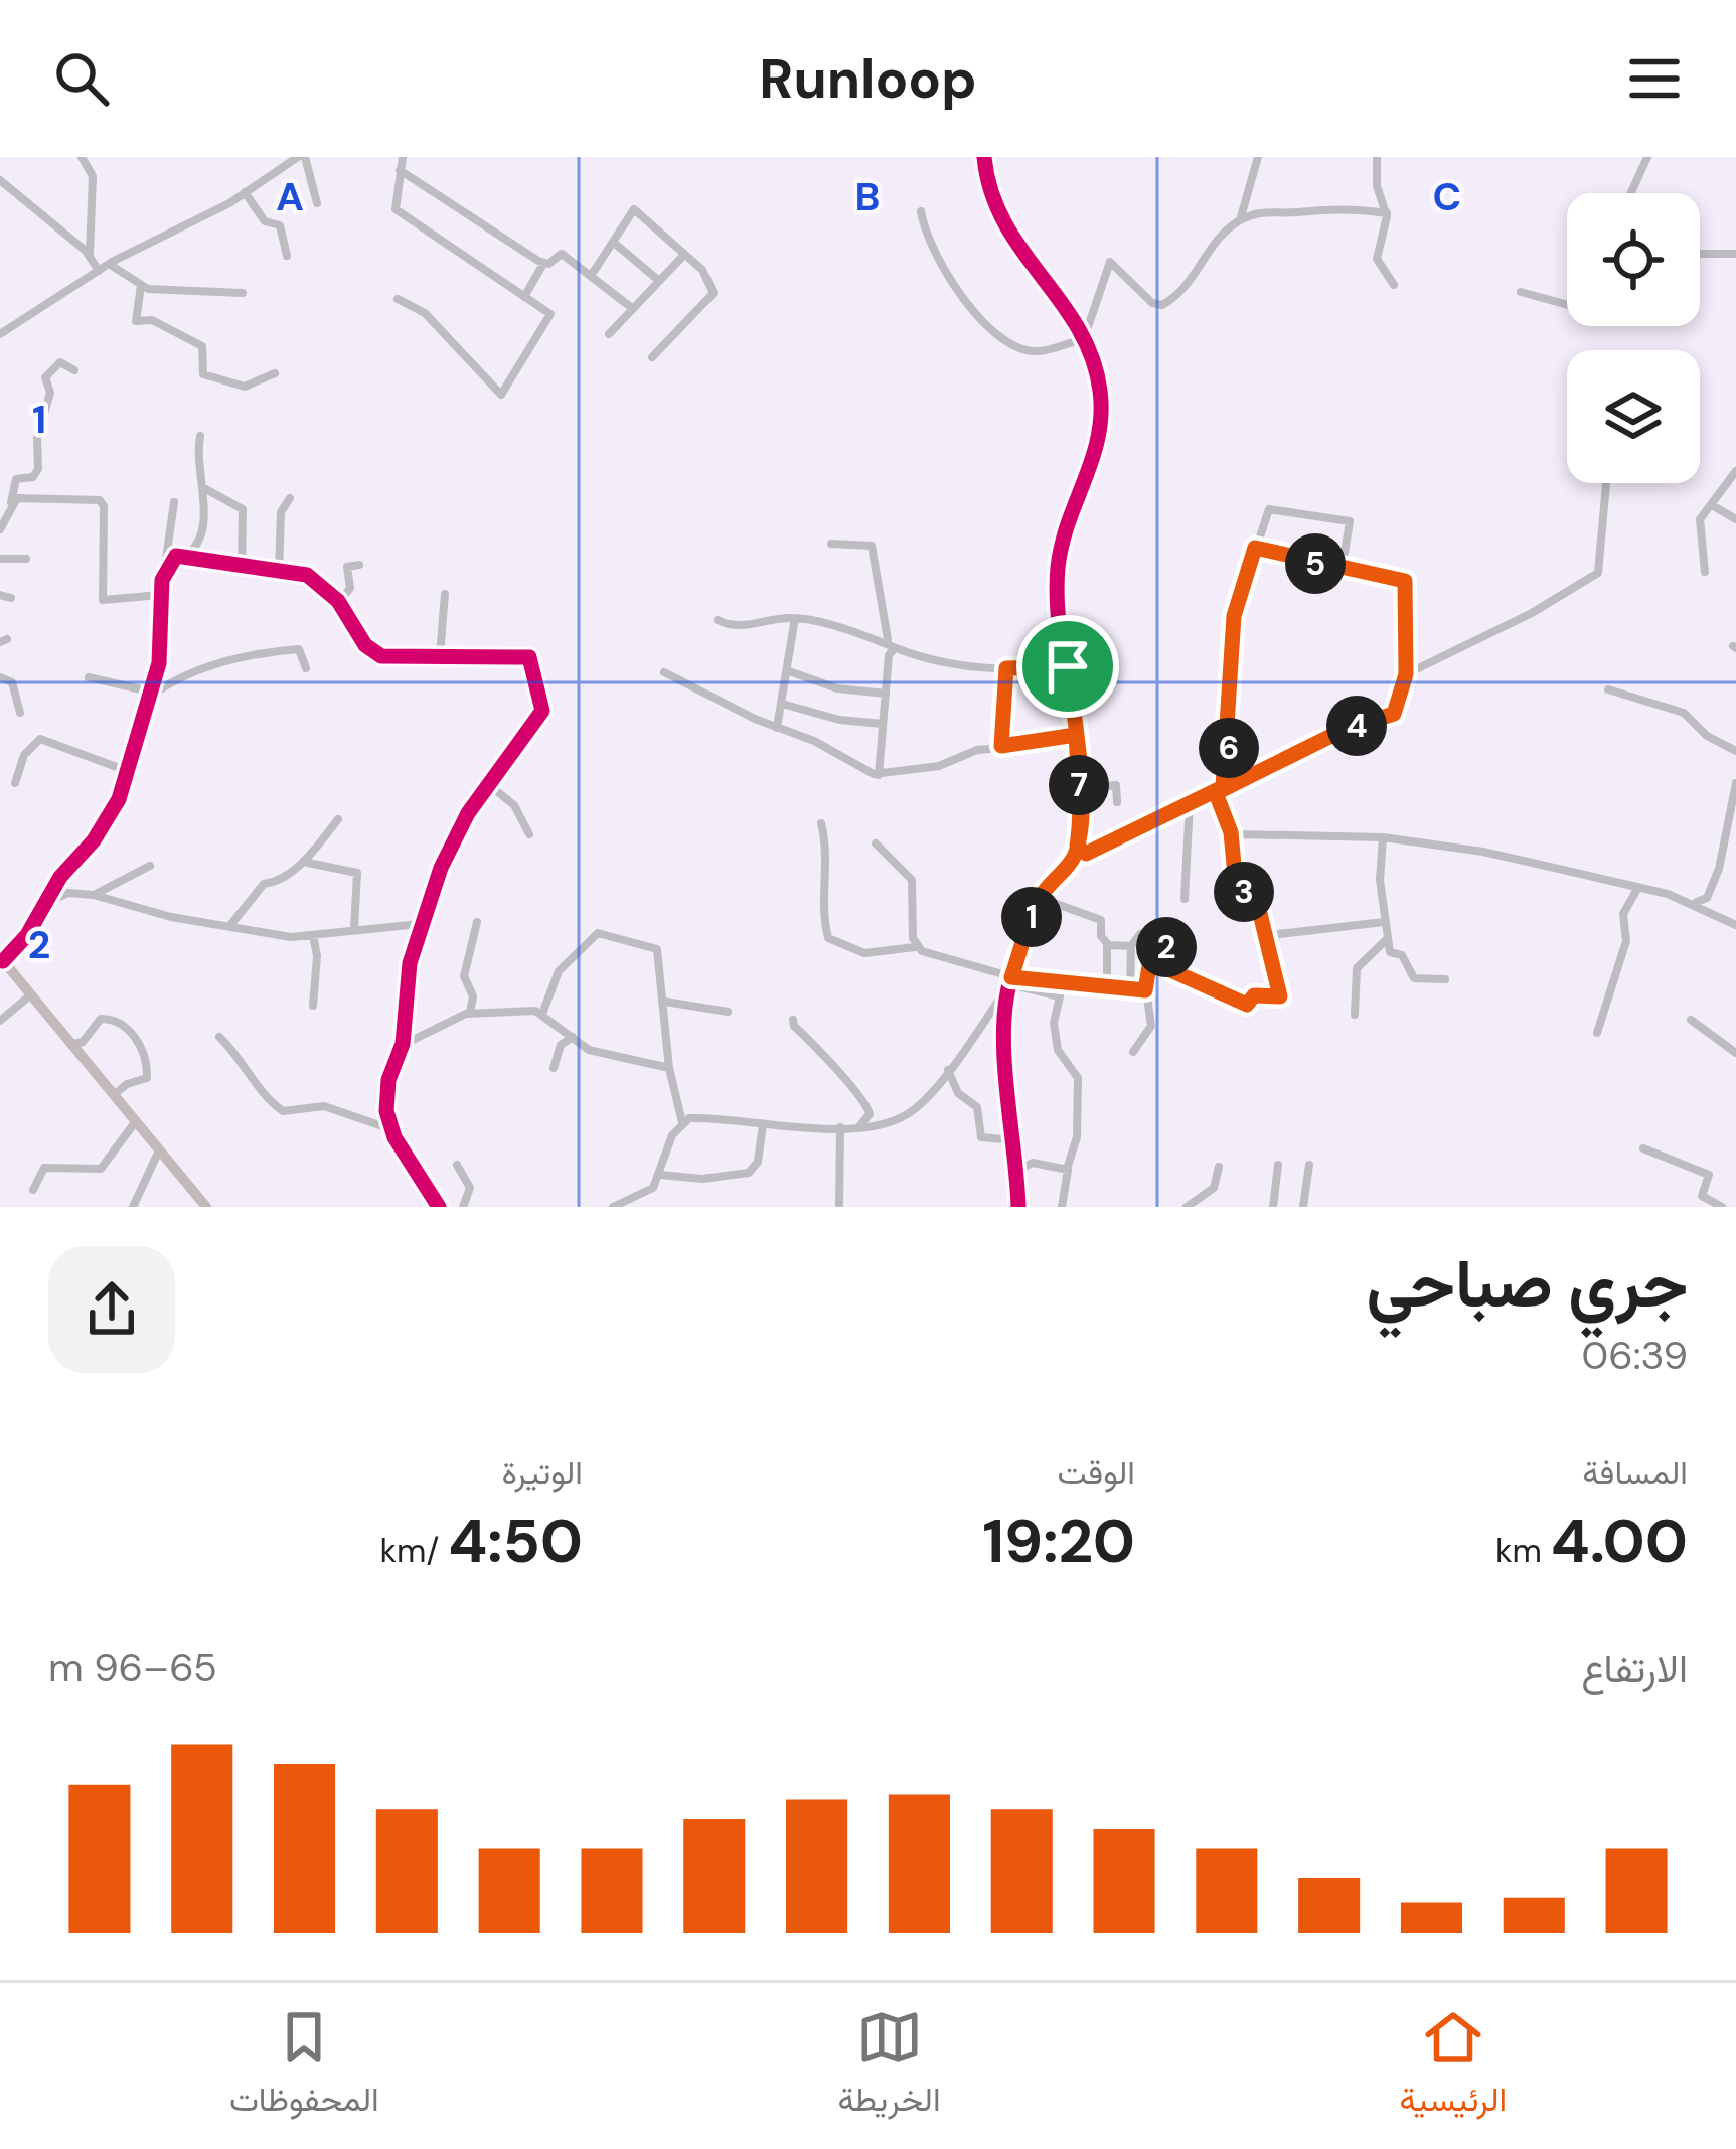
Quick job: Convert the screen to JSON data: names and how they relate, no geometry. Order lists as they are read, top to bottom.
{
  "page": {
    "header": "Runloop",
    "pins": [
      "5",
      "4",
      "6",
      "7",
      "3",
      "1",
      "2"
    ],
    "heading": ["جري صباحي", "06:39"],
    "stats": [
      ["المسافة", "4.00 km"],
      ["الوقت", "19:20"],
      ["الوتيرة", "4:50 /km"]
    ],
    "chart": ["الارتفاع", "65–96 m"],
    "tabs": ["الرئيسية", "الخريطة", "المحفوظات"]
  },
  "grid": {
    "columns": ["A", "B", "C"],
    "rows": ["1", "2"]
  }
}
